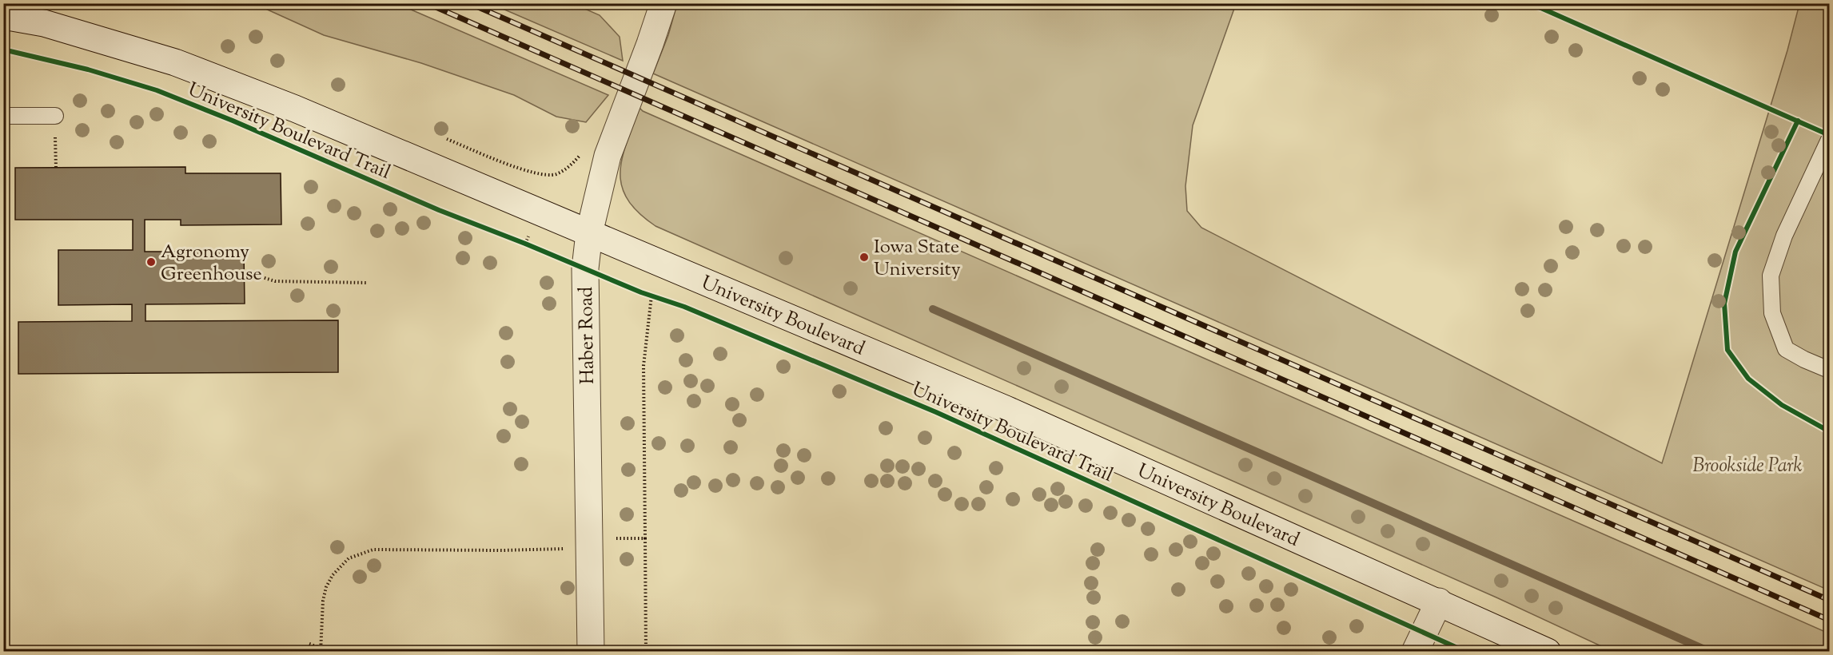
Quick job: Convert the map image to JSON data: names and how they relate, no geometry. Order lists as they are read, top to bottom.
{
  "streets": {
    "main road": ["University Boulevard", "Haber Road"],
    "cycle path": ["University Boulevard Trail"]
  },
  "crossings": [
    ["University Boulevard", "Haber Road"]
  ],
  "parks": ["Brookside Park"],
  "places": ["Iowa State University", "Agronomy Greenhouse"]
}
